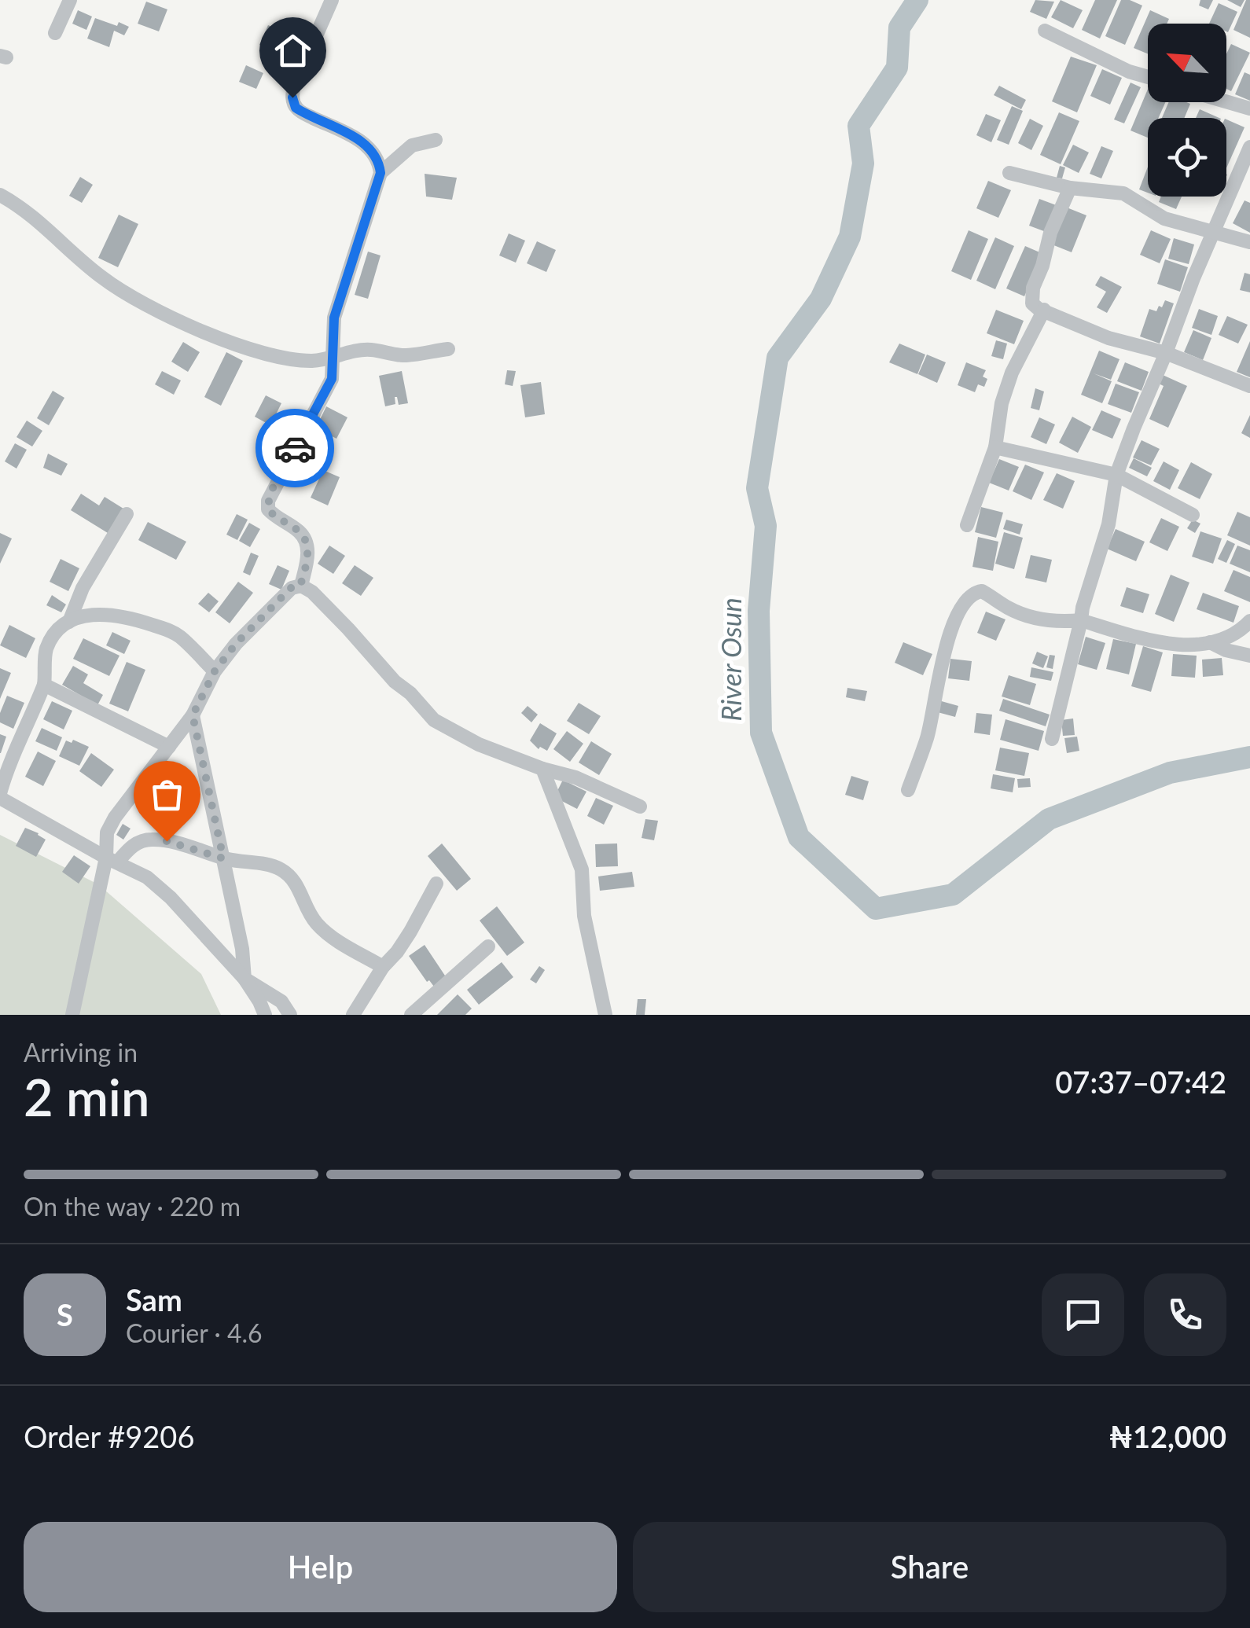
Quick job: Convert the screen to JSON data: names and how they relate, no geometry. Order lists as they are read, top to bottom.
{
  "water": ["River Osun"],
  "north": "top left",
  "page": {
    "heading": ["2 min", "Arriving in", "07:37–07:42"],
    "panel": [
      "Sam",
      "Courier · 4.6",
      "Order #9206",
      "₦12,000"
    ],
    "bar": "On the way · 220 m",
    "round": "S",
    "buttons": ["Help", "Share"]
  }
}
